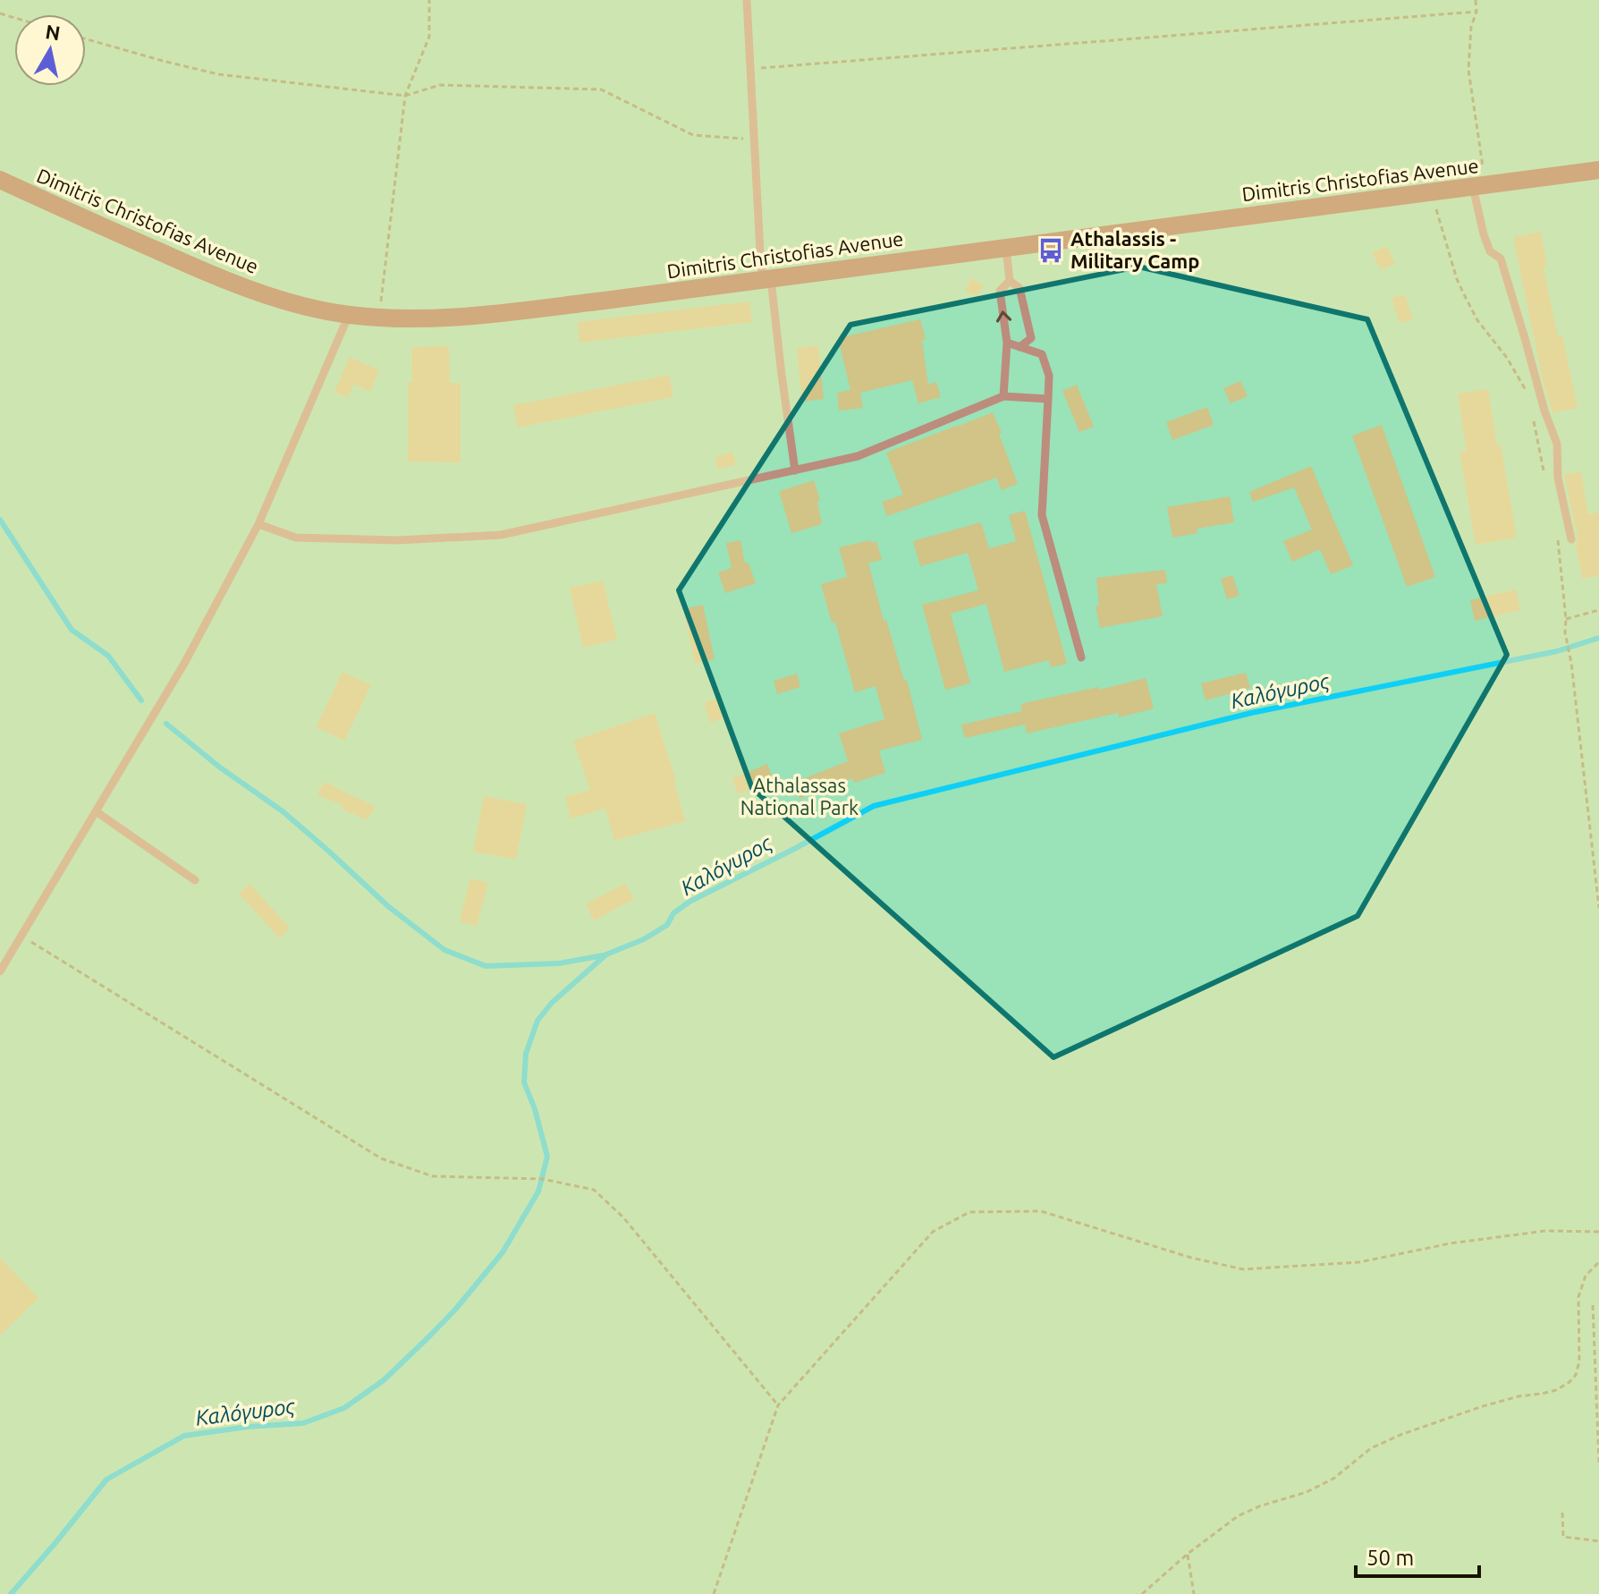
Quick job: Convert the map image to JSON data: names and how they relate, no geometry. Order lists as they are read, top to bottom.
{
  "streets": {
    "main road": ["Dimitris Christofias Avenue"]
  },
  "water": ["Καλόγυρος"],
  "parks": ["Athalassas National Park"],
  "places": {
    "bus stop": ["Athalassis - Military Camp"]
  },
  "scale_bar": "50 m",
  "north": "top"
}
